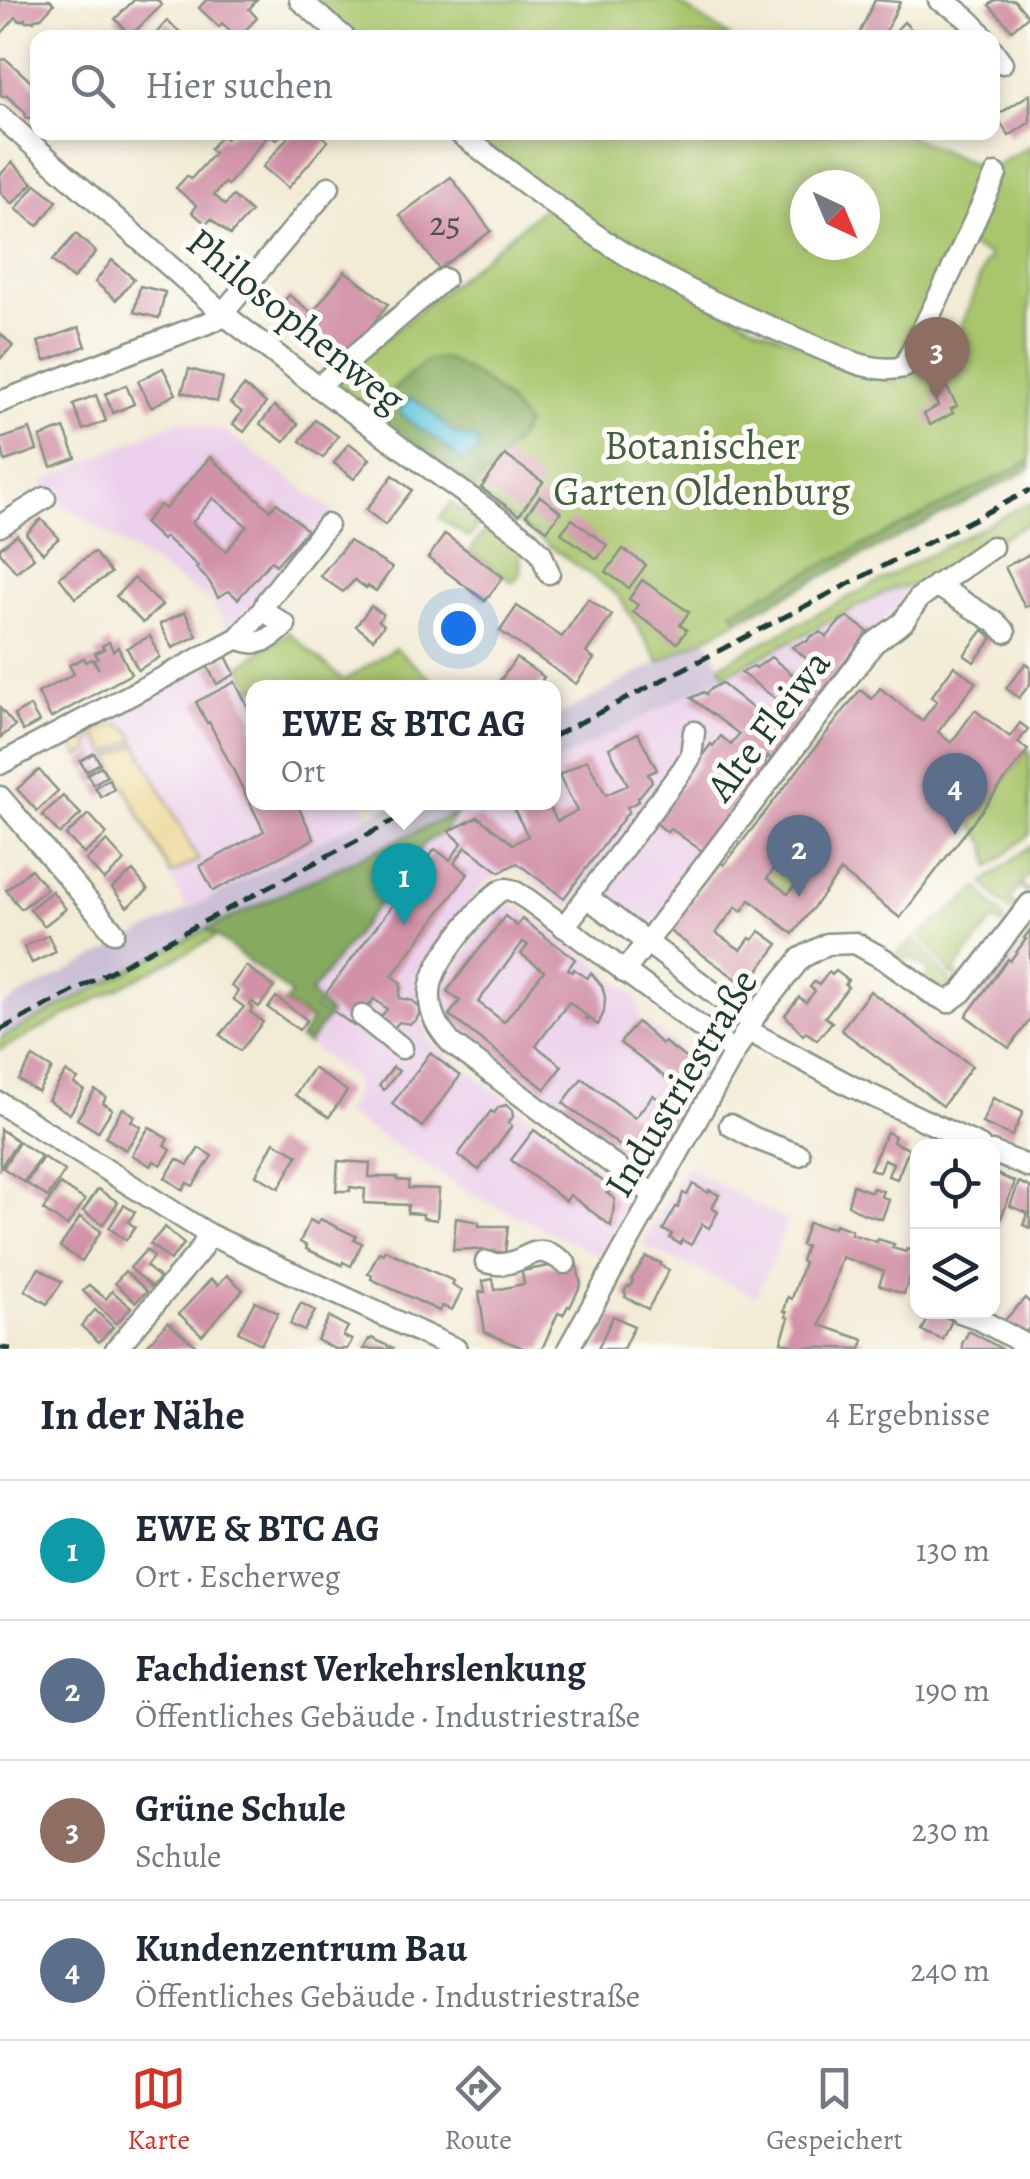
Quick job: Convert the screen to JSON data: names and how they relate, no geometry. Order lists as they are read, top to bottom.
{
  "streets": {
    "street": ["Philosophenweg", "Alte Fleiwa", "Industriestraße"]
  },
  "parks": ["Botanischer Garten Oldenburg"],
  "house_numbers": ["25"],
  "north": "bottom right",
  "page": {
    "search": "Hier suchen",
    "pins": [
      "3",
      "4",
      "2",
      "1"
    ],
    "popup": ["EWE & BTC AG", "Ort"],
    "heading": ["In der Nähe", "4 Ergebnisse"],
    "list": [
      {
        "mark": "1",
        "name": "EWE & BTC AG",
        "note": "Ort · Escherweg",
        "value": "130 m"
      },
      {
        "mark": "2",
        "name": "Fachdienst Verkehrslenkung",
        "note": "Öffentliches Gebäude · Industriestraße",
        "value": "190 m"
      },
      {
        "mark": "3",
        "name": "Grüne Schule",
        "note": "Schule",
        "value": "230 m"
      },
      {
        "mark": "4",
        "name": "Kundenzentrum Bau",
        "note": "Öffentliches Gebäude · Industriestraße",
        "value": "240 m"
      }
    ],
    "nav": ["Karte", "Route", "Gespeichert"]
  }
}
